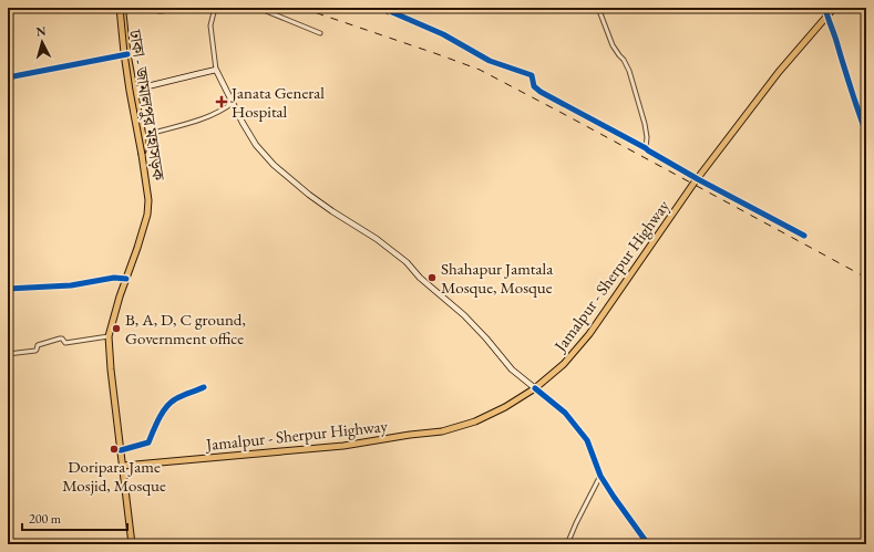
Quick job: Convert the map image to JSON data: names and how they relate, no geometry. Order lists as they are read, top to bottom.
{
  "streets": {
    "main road": ["ঢাকা - জামালপুর মহাসড়ক", "Jamalpur - Sherpur Highway"]
  },
  "crossings": [
    ["ঢাকা - জামালপুর মহাসড়ক", "Jamalpur - Sherpur Highway"]
  ],
  "places": {
    "health": ["Janata General Hospital"],
    "other": ["Shahapur Jamtala Mosque, Mosque", "B, A, D, C ground, Government office", "Doripara Jame Mosjid, Mosque"]
  },
  "scale_bar": "200 m",
  "north": "top"
}
